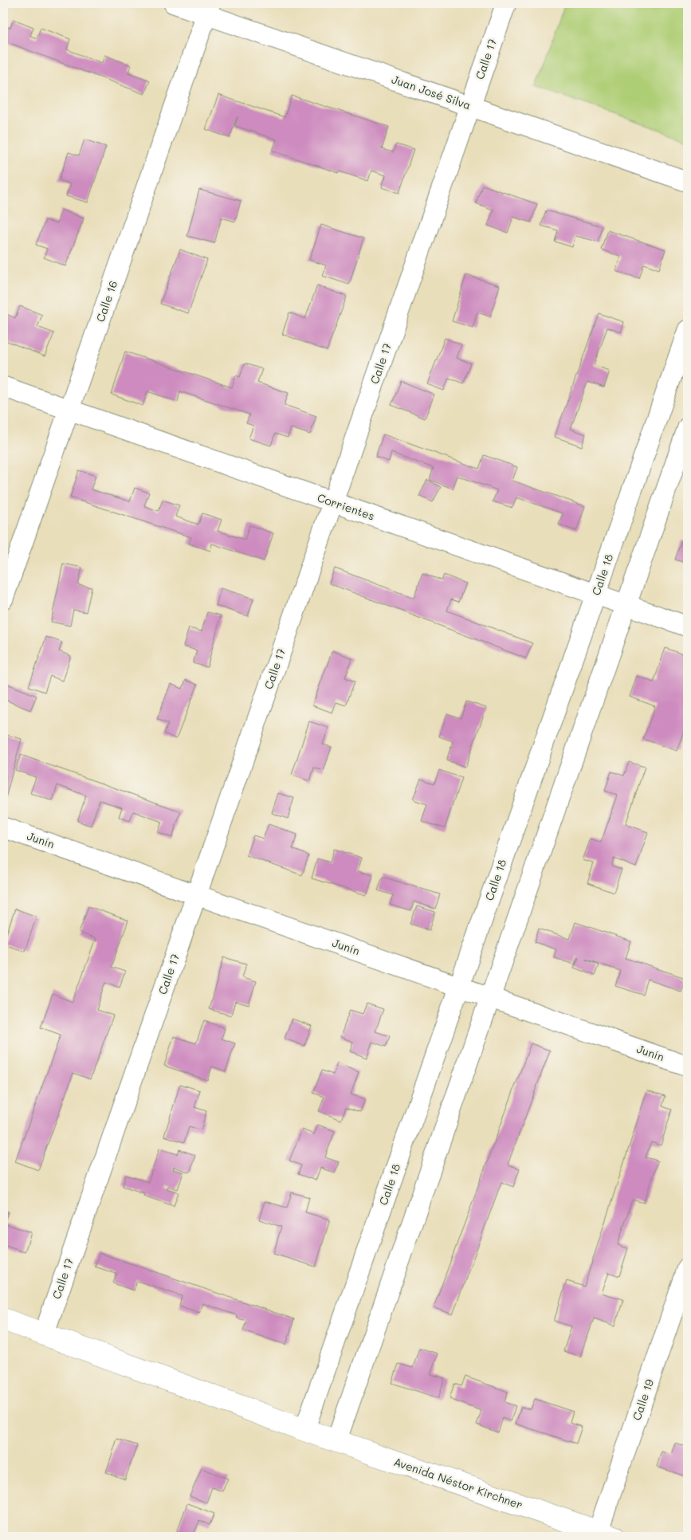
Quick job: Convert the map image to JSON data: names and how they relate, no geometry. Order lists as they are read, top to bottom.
{
  "streets": {
    "main road": ["Avenida Néstor Kirchner"],
    "street": [
      "Calle 17",
      "Juan José Silva",
      "Calle 16",
      "Corrientes",
      "Calle 18",
      "Junín",
      "Calle 19"
    ]
  },
  "crossings": [
    ["Calle 17", "Juan José Silva"],
    ["Calle 17", "Corrientes"],
    ["Calle 17", "Junín"],
    ["Calle 17", "Avenida Néstor Kirchner"],
    ["Juan José Silva", "Calle 16"],
    ["Calle 16", "Corrientes"],
    ["Corrientes", "Calle 18"],
    ["Calle 18", "Junín"],
    ["Calle 18", "Avenida Néstor Kirchner"],
    ["Calle 19", "Avenida Néstor Kirchner"]
  ]
}
